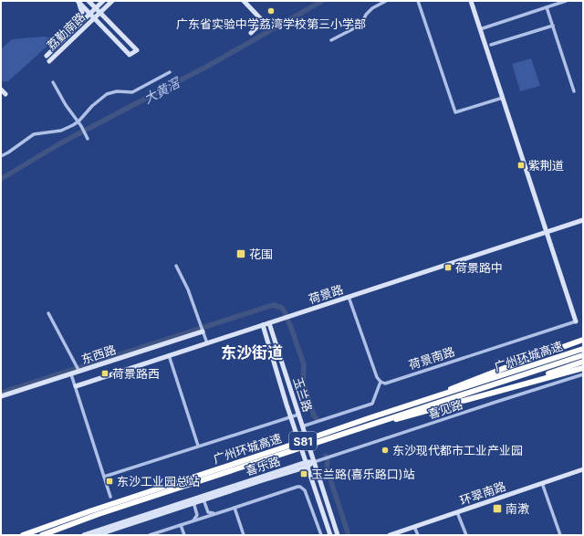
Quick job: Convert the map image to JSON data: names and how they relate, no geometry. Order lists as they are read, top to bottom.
{
  "streets": {
    "highway": ["广州环城高速", "S81"],
    "street": [
      "荔勤南路",
      "荷景路",
      "东西路",
      "荷景南路",
      "玉兰路",
      "喜见路",
      "喜乐路",
      "环翠南路"
    ]
  },
  "crossings": [
    ["荷景路", "玉兰路"],
    ["玉兰路", "喜见路"],
    ["玉兰路", "喜乐路"],
    ["喜见路", "喜乐路"]
  ],
  "districts": ["东沙街道"],
  "water": ["大黄滘"],
  "places": {
    "other": ["广东省实验中学荔湾学校第三小学部", "东沙现代都市工业产业园"],
    "transit": [
      "紫荆道",
      "花围",
      "荷景路中",
      "荷景路西",
      "玉兰路(喜乐路口)站",
      "东沙工业园总站",
      "南漖"
    ]
  }
}
